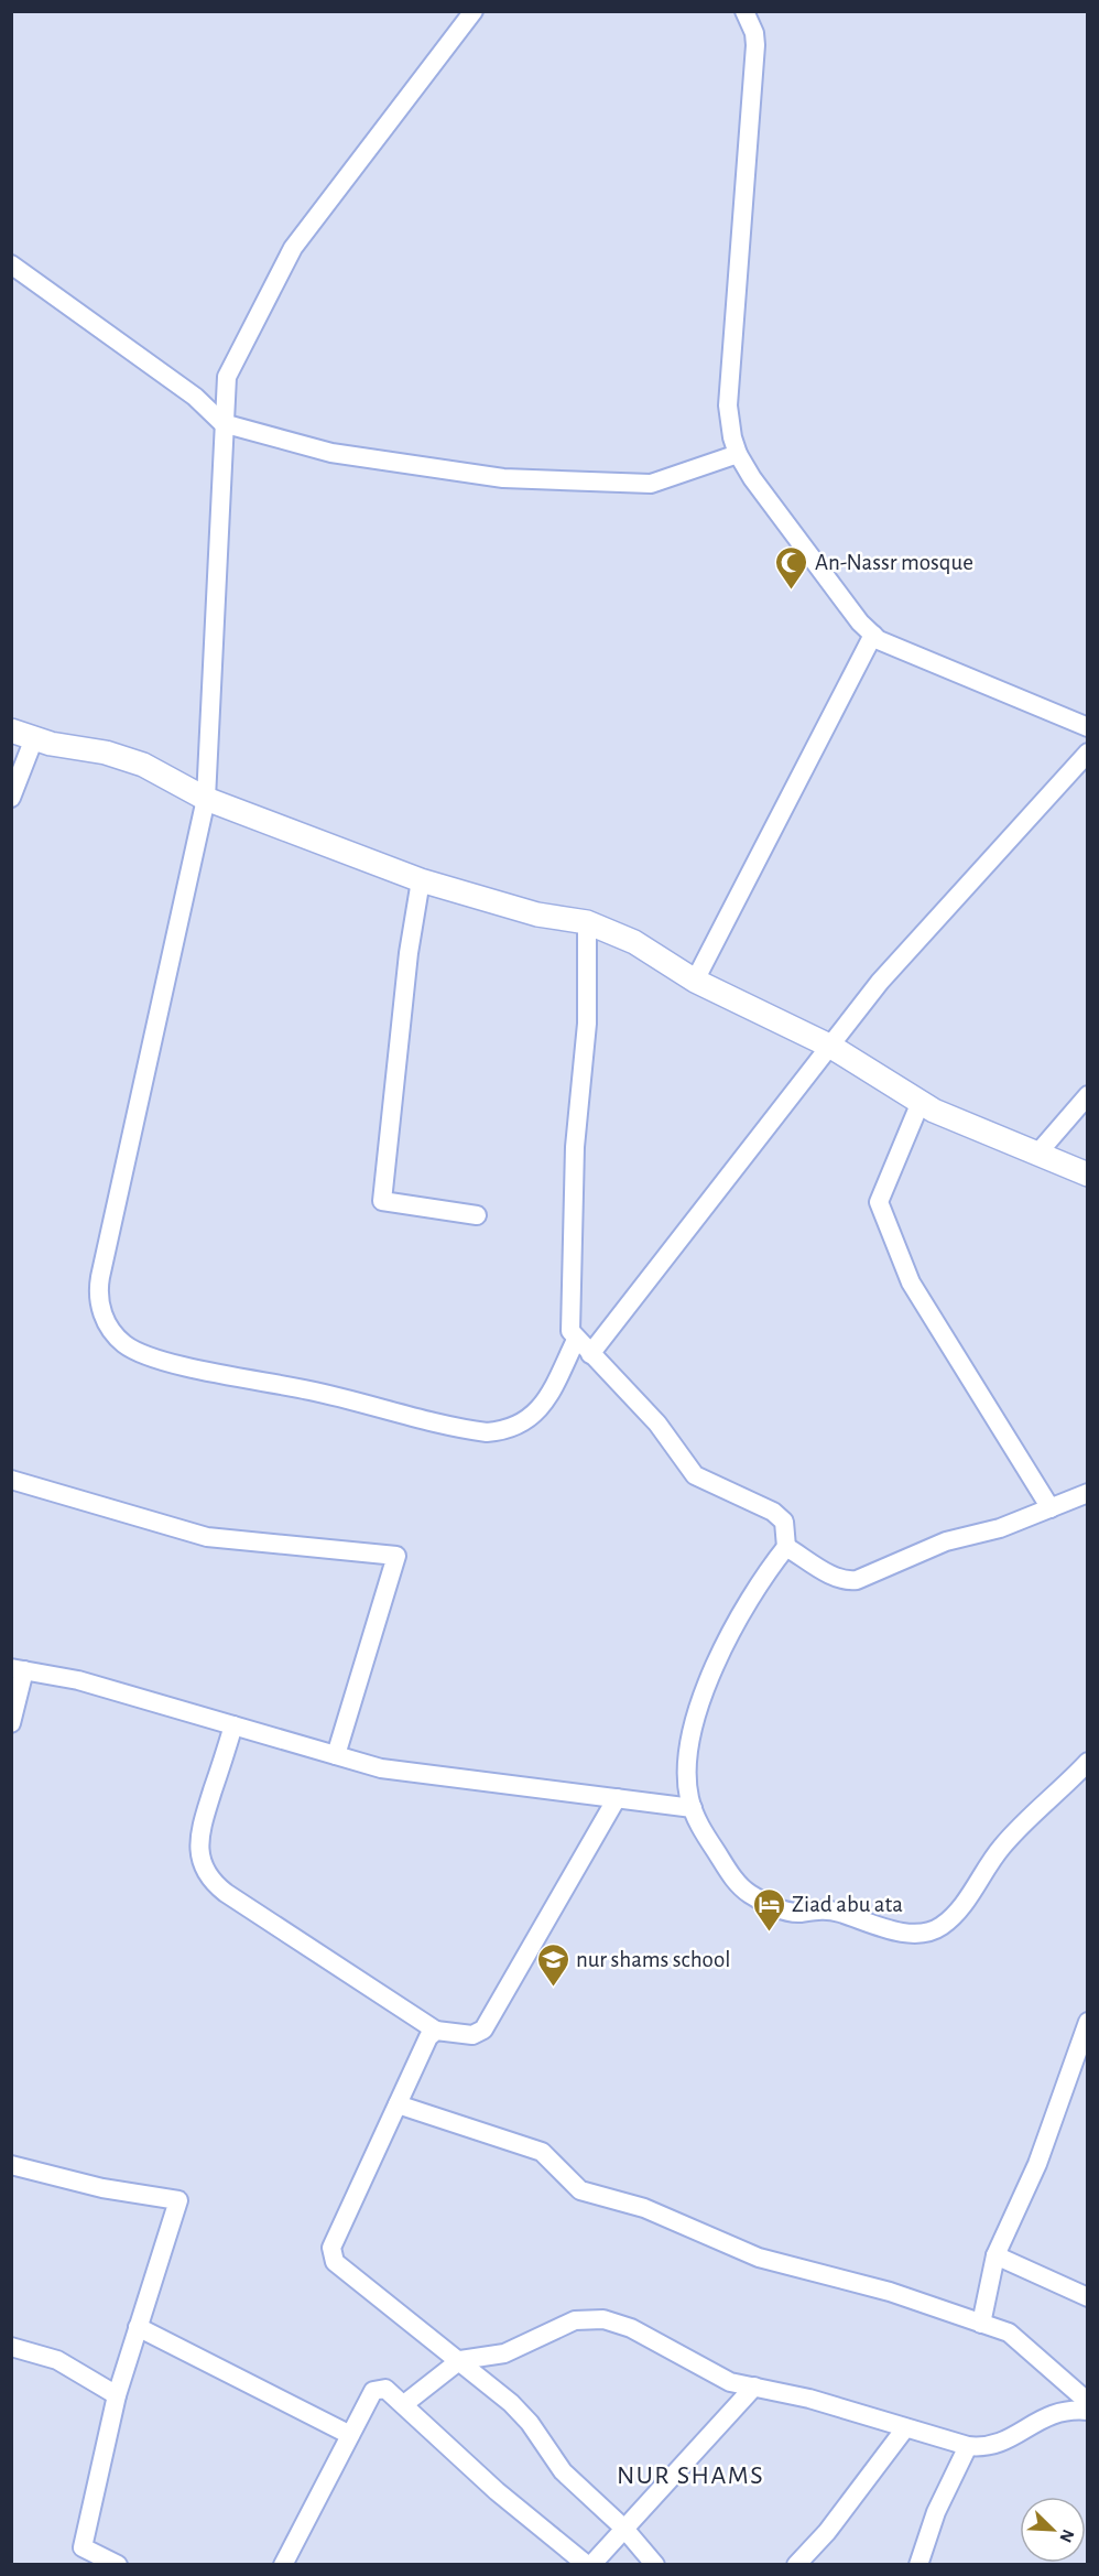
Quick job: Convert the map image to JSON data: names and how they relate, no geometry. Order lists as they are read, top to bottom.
{
  "districts": ["NUR SHAMS"],
  "places": {
    "mosque": ["An-Nassr mosque"],
    "hotel": ["Ziad abu ata"],
    "school or university": ["nur shams school"]
  },
  "north": "bottom right"
}
